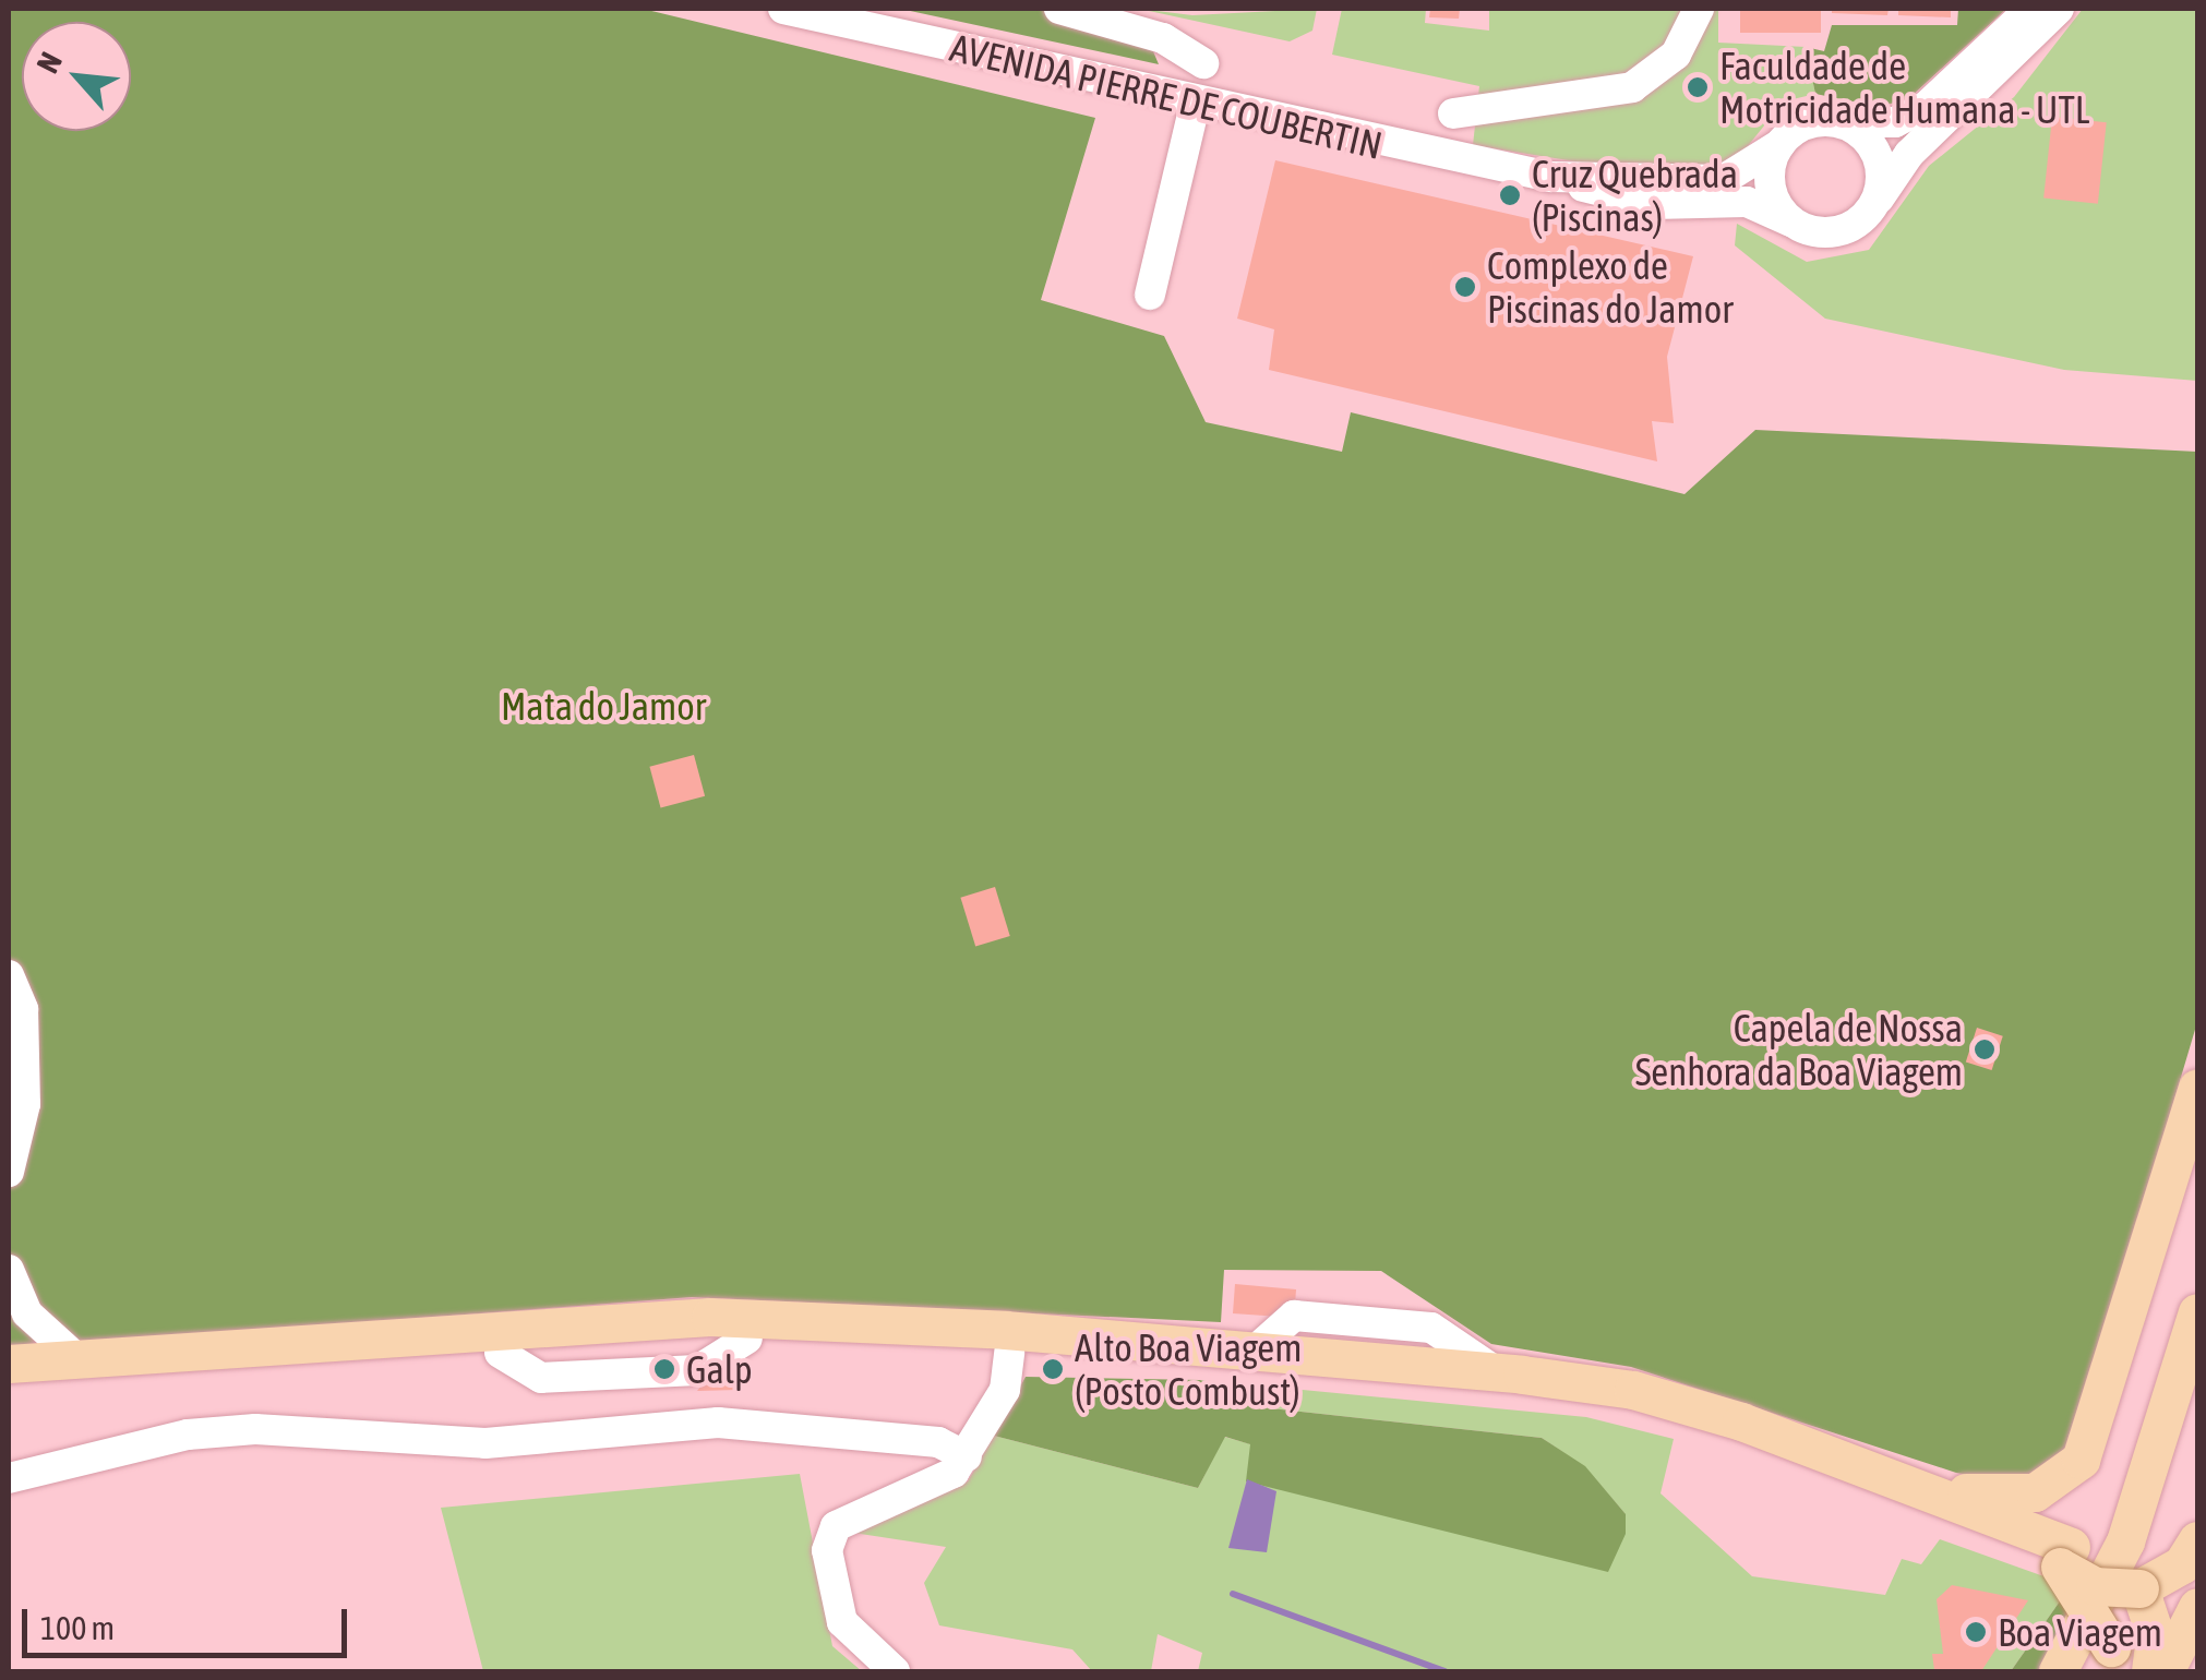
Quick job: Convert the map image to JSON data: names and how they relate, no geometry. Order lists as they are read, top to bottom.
{
  "streets": {
    "street": ["AVENIDA PIERRE DE COUBERTIN"]
  },
  "parks": ["Mata do Jamor"],
  "places": [
    "Faculdade de Motricidade Humana - UTL",
    "Cruz Quebrada (Piscinas)",
    "Complexo de Piscinas do Jamor",
    "Capela de Nossa Senhora da Boa Viagem",
    "Galp",
    "Alto Boa Viagem (Posto Combust)",
    "Boa Viagem"
  ],
  "scale_bar": "100 m",
  "north": "top left"
}
